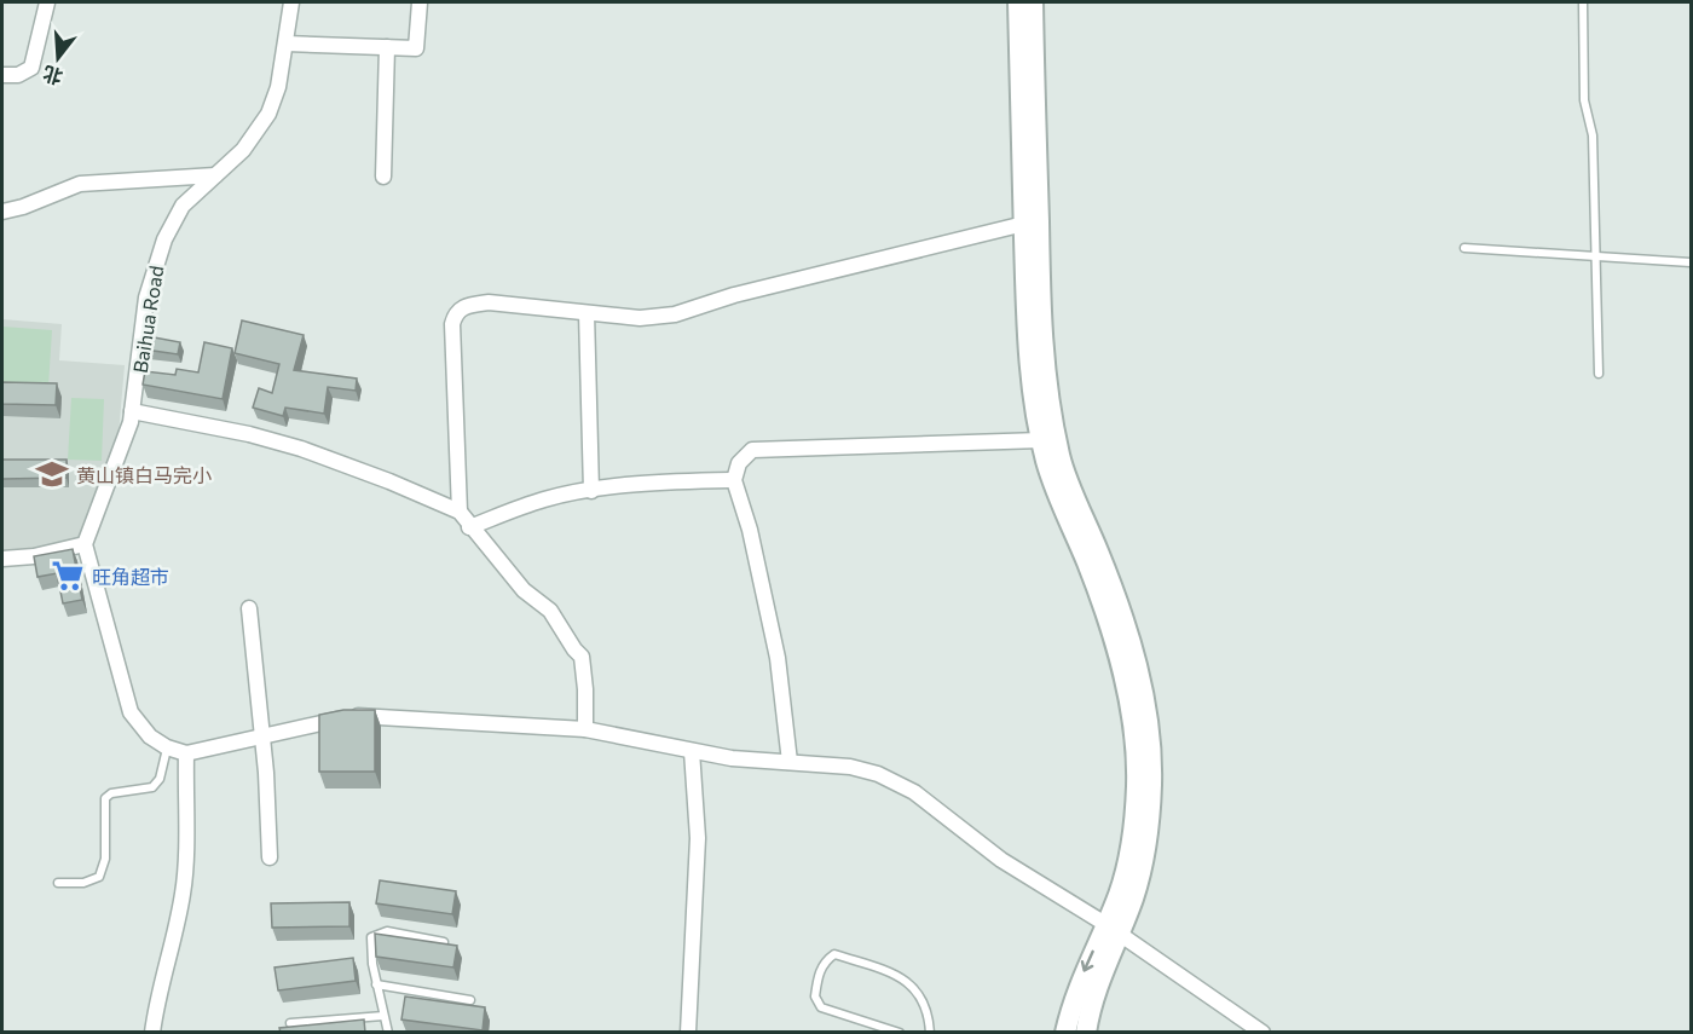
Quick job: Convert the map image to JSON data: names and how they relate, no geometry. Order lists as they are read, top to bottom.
{
  "streets": {
    "street": ["Baihua Road"]
  },
  "places": {
    "school or university": ["黄山镇白马完小"],
    "supermarket": ["旺角超市"]
  },
  "north": "bottom"
}
